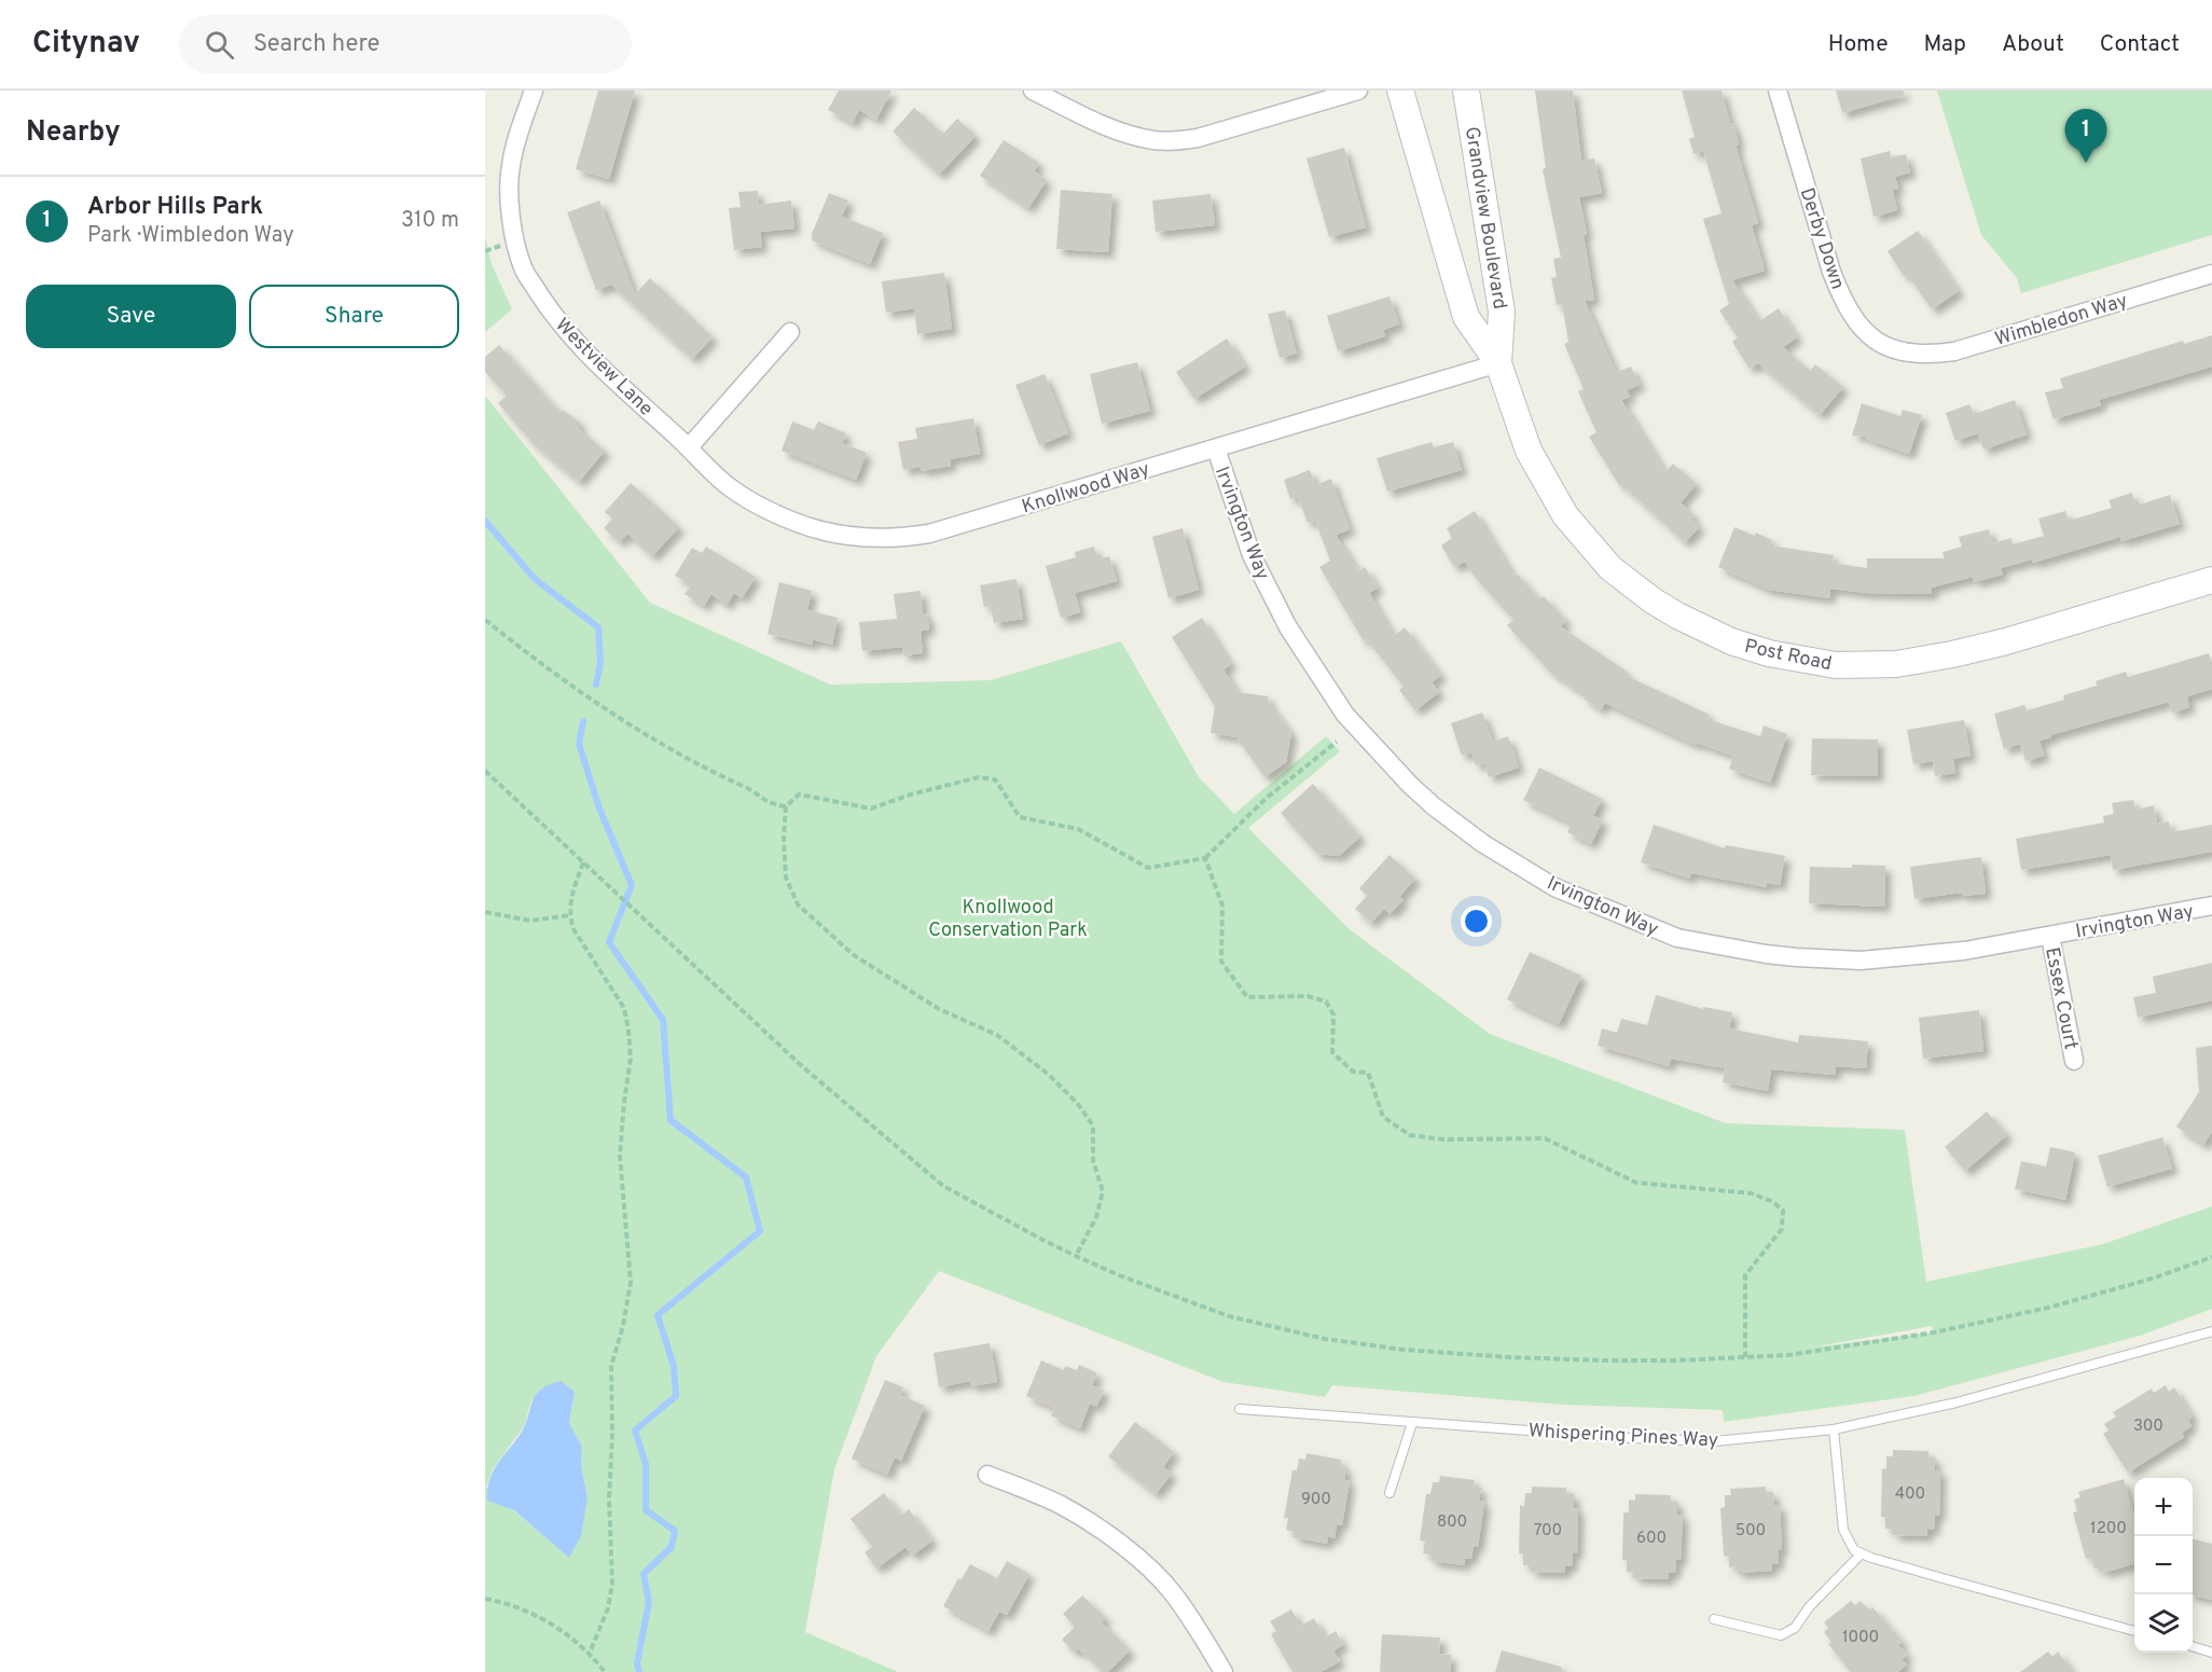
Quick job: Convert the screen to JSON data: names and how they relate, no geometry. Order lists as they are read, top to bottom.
{
  "streets": {
    "street": [
      "Grandview Boulevard",
      "Derby Down",
      "Wimbledon Way",
      "Westview Lane",
      "Knollwood Way",
      "Irvington Way",
      "Post Road",
      "Essex Court"
    ],
    "lane": ["Whispering Pines Way"]
  },
  "crossings": [
    ["Grandview Boulevard", "Knollwood Way"],
    ["Grandview Boulevard", "Post Road"],
    ["Derby Down", "Wimbledon Way"],
    ["Westview Lane", "Knollwood Way"],
    ["Knollwood Way", "Irvington Way"],
    ["Knollwood Way", "Post Road"],
    ["Irvington Way", "Essex Court"]
  ],
  "parks": ["Knollwood Conservation Park"],
  "house_numbers": [
    "300",
    "400",
    "900",
    "800",
    "1200",
    "700",
    "500",
    "600",
    "1000"
  ],
  "page": {
    "header": "Citynav",
    "search": "Search here",
    "nav": [
      "Home",
      "Map",
      "About",
      "Contact"
    ],
    "heading": "Nearby",
    "pins": "1",
    "list": [
      {
        "mark": "1",
        "name": "Arbor Hills Park",
        "note": "Park · Wimbledon Way",
        "value": "310 m"
      }
    ],
    "buttons": ["Save", "Share"],
    "map_buttons": ["+", "−"]
  }
}
